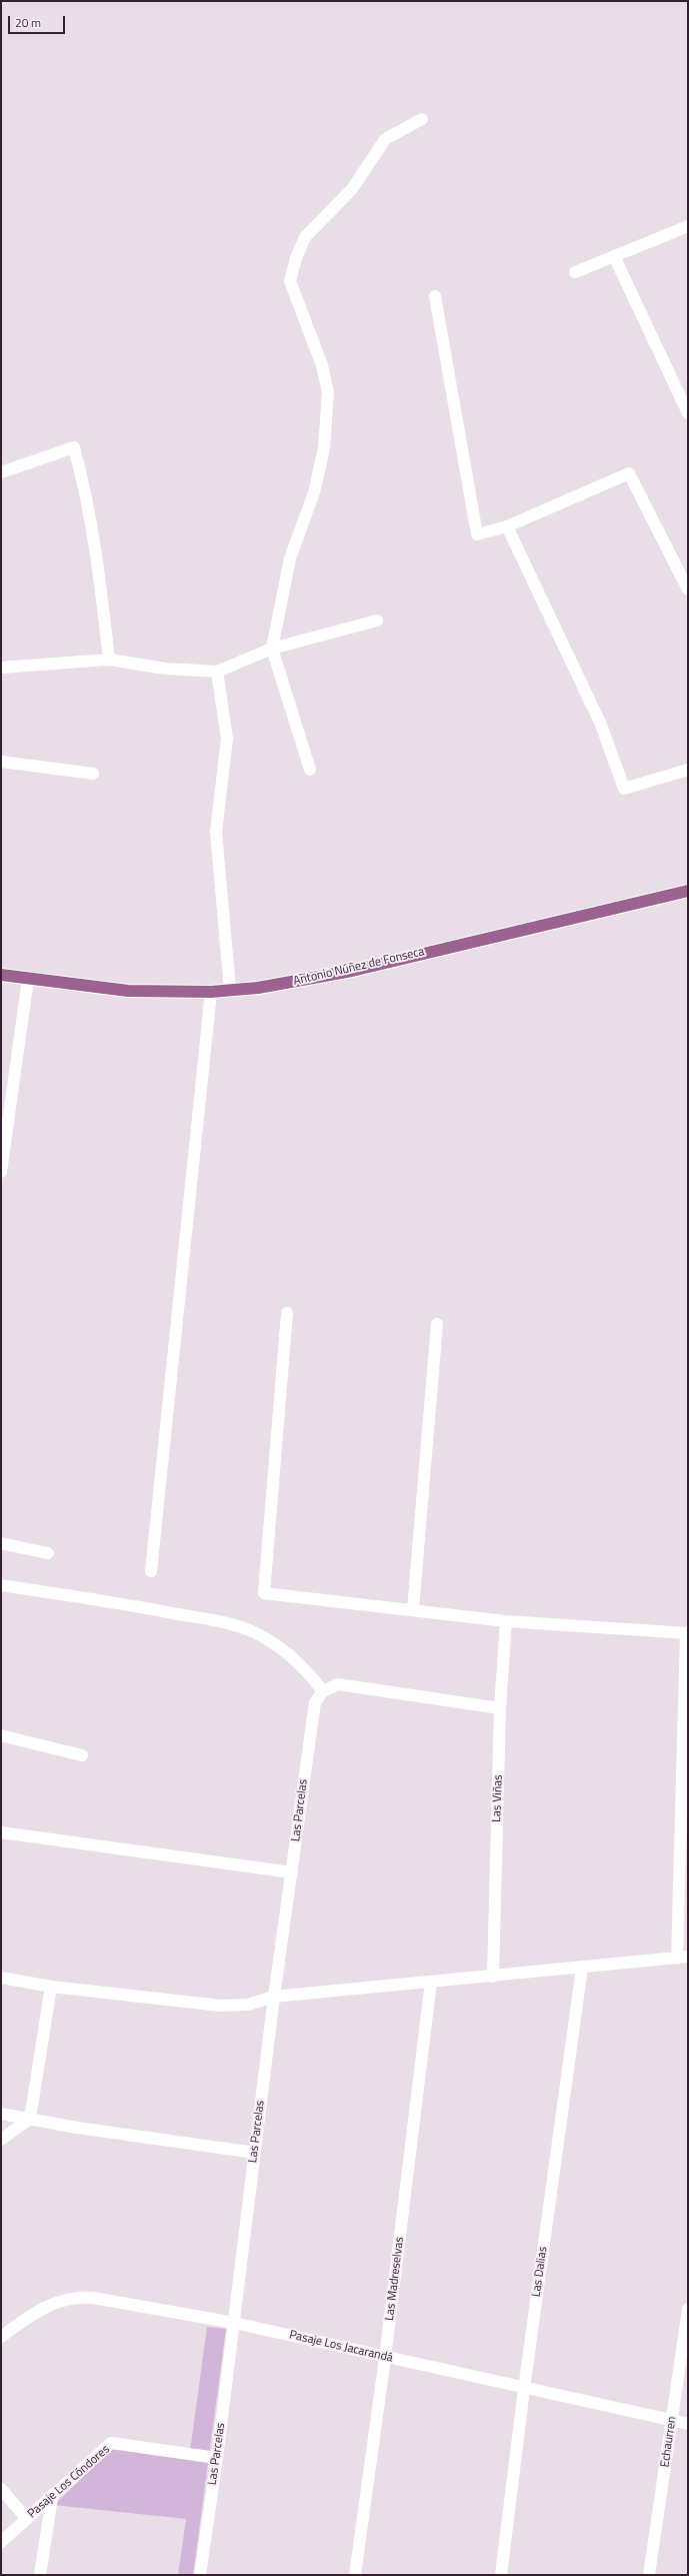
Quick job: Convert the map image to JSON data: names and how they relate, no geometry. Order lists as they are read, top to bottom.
{
  "streets": {
    "main road": ["Antonio Núñez de Fonseca"],
    "street": [
      "Las Viñas",
      "Las Parcelas",
      "Las Dalias",
      "Las Madreselvas",
      "Pasaje Los Jacarandá",
      "Echaurren",
      "Pasaje Los Cóndores"
    ]
  },
  "crossings": [
    ["Las Parcelas", "Pasaje Los Jacarandá"],
    ["Las Parcelas", "Pasaje Los Cóndores"],
    ["Las Dalias", "Pasaje Los Jacarandá"],
    ["Las Madreselvas", "Pasaje Los Jacarandá"],
    ["Pasaje Los Jacarandá", "Echaurren"]
  ],
  "scale_bar": "20 m"
}
